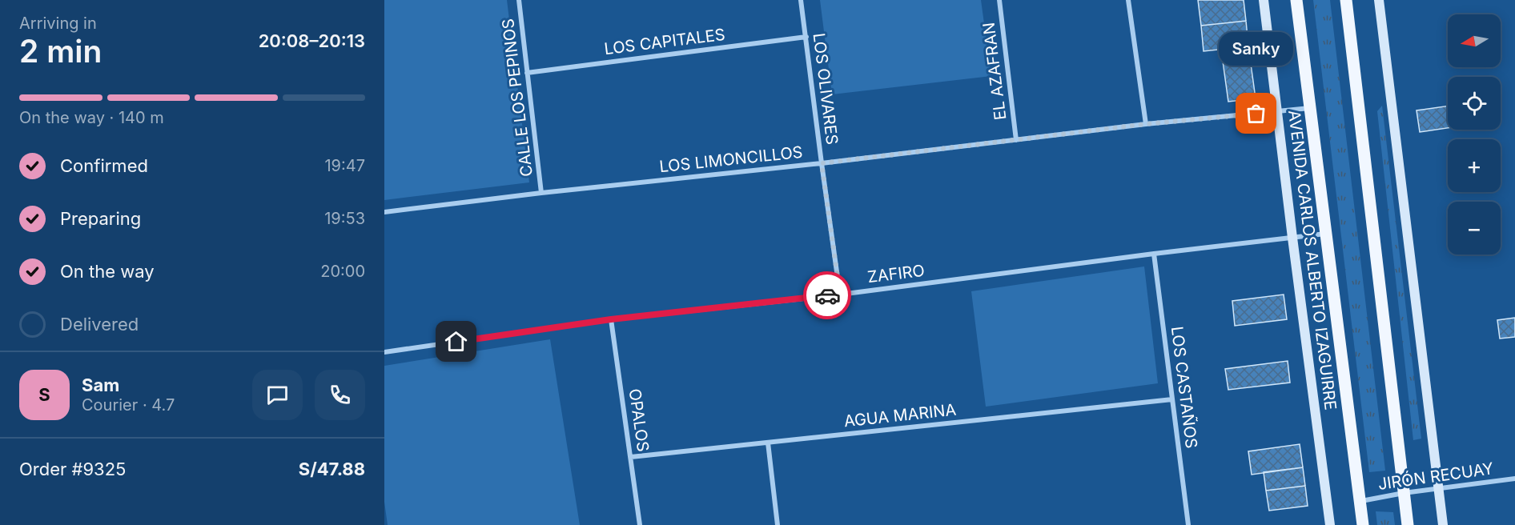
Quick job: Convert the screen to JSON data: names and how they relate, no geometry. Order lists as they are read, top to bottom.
{
  "streets": {
    "main road": ["AVENIDA CARLOS ALBERTO IZAGUIRRE"],
    "street": [
      "LOS CAPITALES",
      "EL AZAFRAN",
      "LOS OLIVARES",
      "CALLE LOS PEPINOS",
      "LOS LIMONCILLOS",
      "ZAFIRO",
      "LOS CASTAÑOS",
      "AGUA MARINA",
      "OPALOS",
      "JIRÓN RECUAY"
    ]
  },
  "crossings": [
    ["LOS CAPITALES", "LOS OLIVARES"],
    ["LOS CAPITALES", "CALLE LOS PEPINOS"],
    ["EL AZAFRAN", "LOS LIMONCILLOS"],
    ["LOS OLIVARES", "LOS LIMONCILLOS"],
    ["LOS OLIVARES", "ZAFIRO"],
    ["CALLE LOS PEPINOS", "LOS LIMONCILLOS"],
    ["LOS LIMONCILLOS", "AVENIDA CARLOS ALBERTO IZAGUIRRE"],
    ["AVENIDA CARLOS ALBERTO IZAGUIRRE", "ZAFIRO"],
    ["AVENIDA CARLOS ALBERTO IZAGUIRRE", "JIRÓN RECUAY"],
    ["ZAFIRO", "LOS CASTAÑOS"],
    ["ZAFIRO", "OPALOS"],
    ["LOS CASTAÑOS", "AGUA MARINA"],
    ["AGUA MARINA", "OPALOS"]
  ],
  "places": ["Sanky"],
  "north": "left",
  "page": {
    "heading": ["2 min", "Arriving in", "20:08–20:13"],
    "panel": [
      "Sam",
      "Courier · 4.7",
      "Order #9325",
      "S/47.88"
    ],
    "map_buttons": ["+", "−"],
    "bubble": "Sanky",
    "bar": "On the way · 140 m",
    "list": [
      ["Confirmed", "19:47"],
      ["Preparing", "19:53"],
      ["On the way", "20:00"],
      "Delivered"
    ],
    "round": "S"
  }
}
